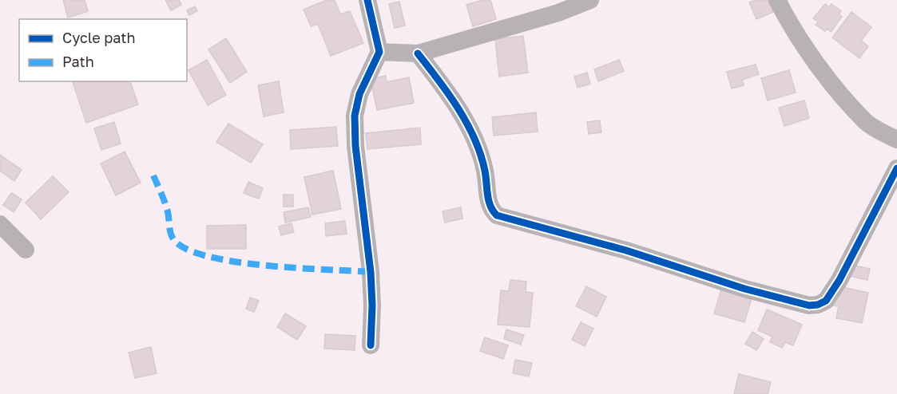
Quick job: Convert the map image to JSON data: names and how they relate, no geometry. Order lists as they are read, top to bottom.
{
  "legend": ["Cycle path", "Path"]
}
